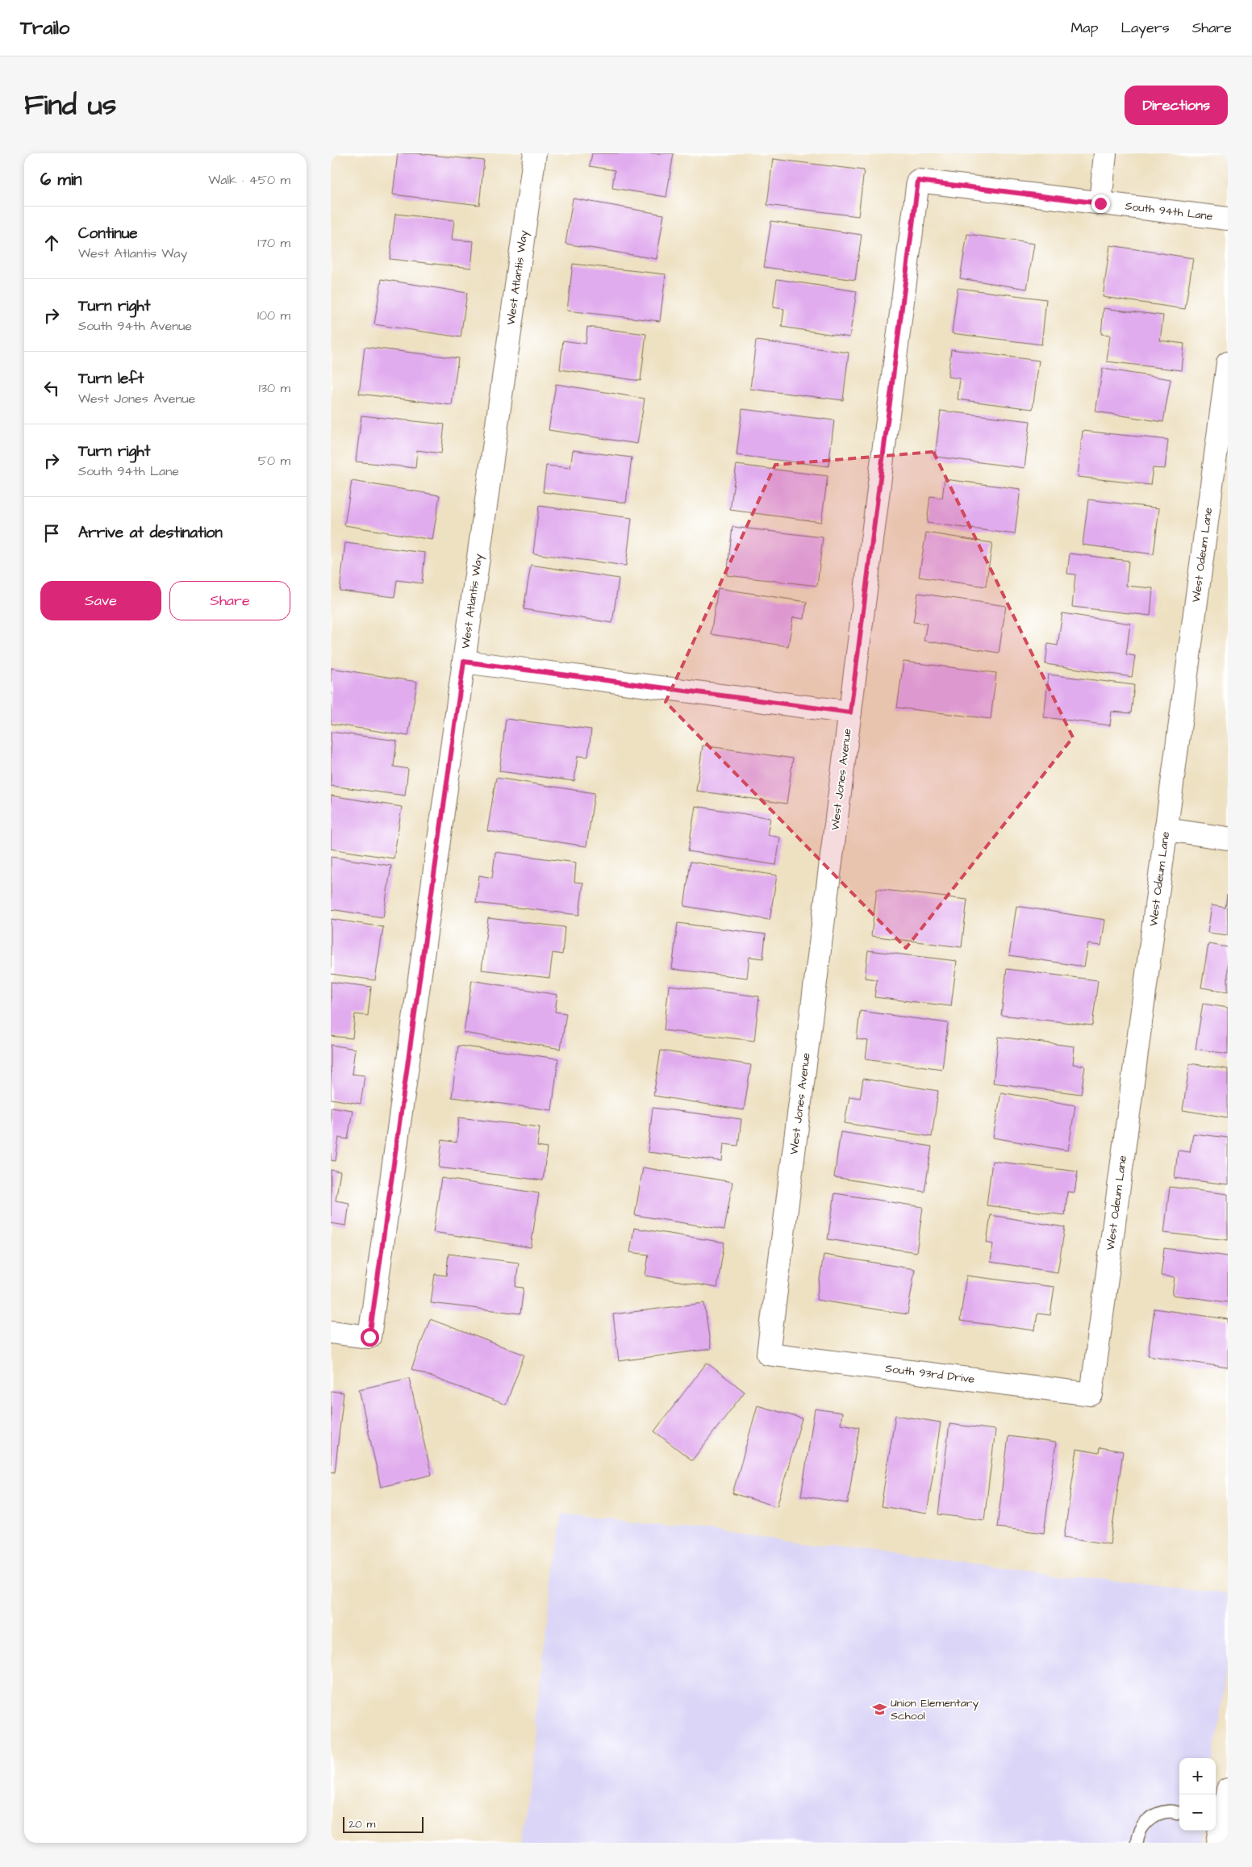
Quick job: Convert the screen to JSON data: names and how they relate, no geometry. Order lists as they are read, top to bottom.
{
  "streets": {
    "street": [
      "South 94th Lane",
      "West Atlantis Way",
      "West Odeum Lane",
      "West Jones Avenue",
      "South 93rd Drive"
    ]
  },
  "crossings": [
    ["South 94th Lane", "West Jones Avenue"],
    ["West Odeum Lane", "South 93rd Drive"],
    ["West Jones Avenue", "South 93rd Drive"]
  ],
  "places": {
    "school or university": ["Union Elementary School"]
  },
  "scale_bar": "20 m",
  "page": {
    "header": "Trailo",
    "nav": ["Map", "Layers", "Share"],
    "title": "Find us",
    "buttons": [
      "Directions",
      ["Save", "Share"]
    ],
    "heading": ["6 min", "Walk · 450 m"],
    "list": [
      ["Continue", "West Atlantis Way", "170 m"],
      ["Turn right", "South 94th Avenue", "100 m"],
      ["Turn left", "West Jones Avenue", "130 m"],
      ["Turn right", "South 94th Lane", "50 m"],
      "Arrive at destination"
    ],
    "map_buttons": ["+", "−"],
    "scale": "20 m"
  }
}
